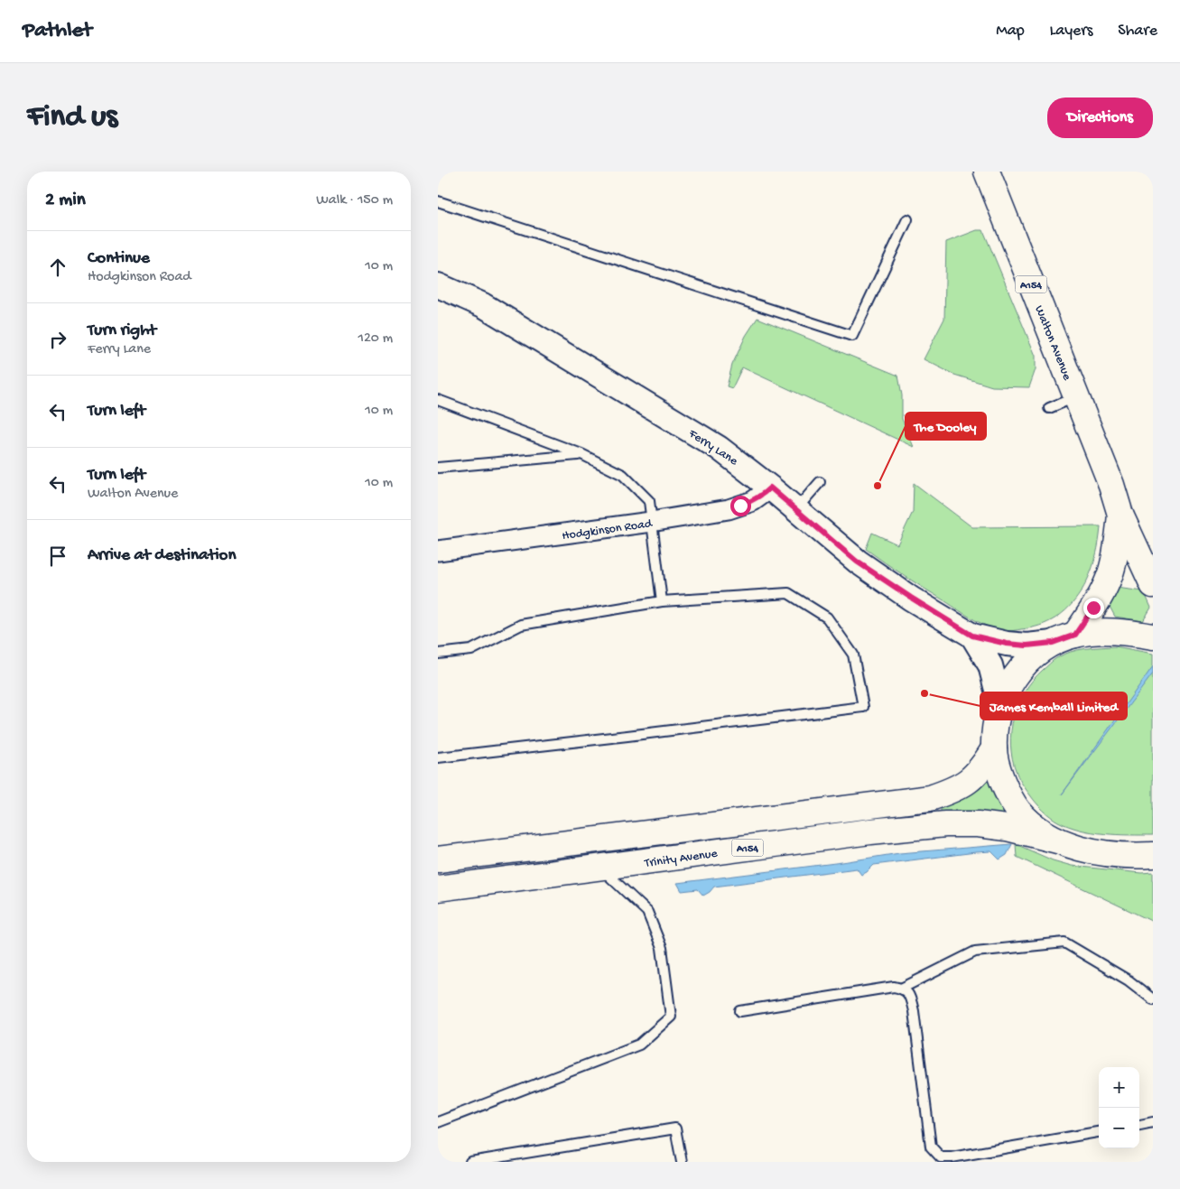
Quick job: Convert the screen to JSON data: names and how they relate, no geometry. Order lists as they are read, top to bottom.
{
  "streets": {
    "main road": ["A154", "Walton Avenue", "Trinity Avenue"],
    "street": ["Ferry Lane", "Hodgkinson Road"]
  },
  "crossings": [
    ["Walton Avenue", "Ferry Lane"],
    ["Ferry Lane", "Hodgkinson Road"]
  ],
  "places": ["The Dooley", "James Kemball Limited"],
  "page": {
    "header": "Pathlet",
    "nav": ["Map", "Layers", "Share"],
    "buttons": "Directions",
    "title": "Find us",
    "heading": ["2 min", "Walk · 150 m"],
    "list": [
      ["Continue", "Hodgkinson Road", "10 m"],
      ["Turn right", "Ferry Lane", "120 m"],
      ["Turn left", "10 m"],
      ["Turn left", "Walton Avenue", "10 m"],
      "Arrive at destination"
    ],
    "map_buttons": ["+", "−"]
  }
}
